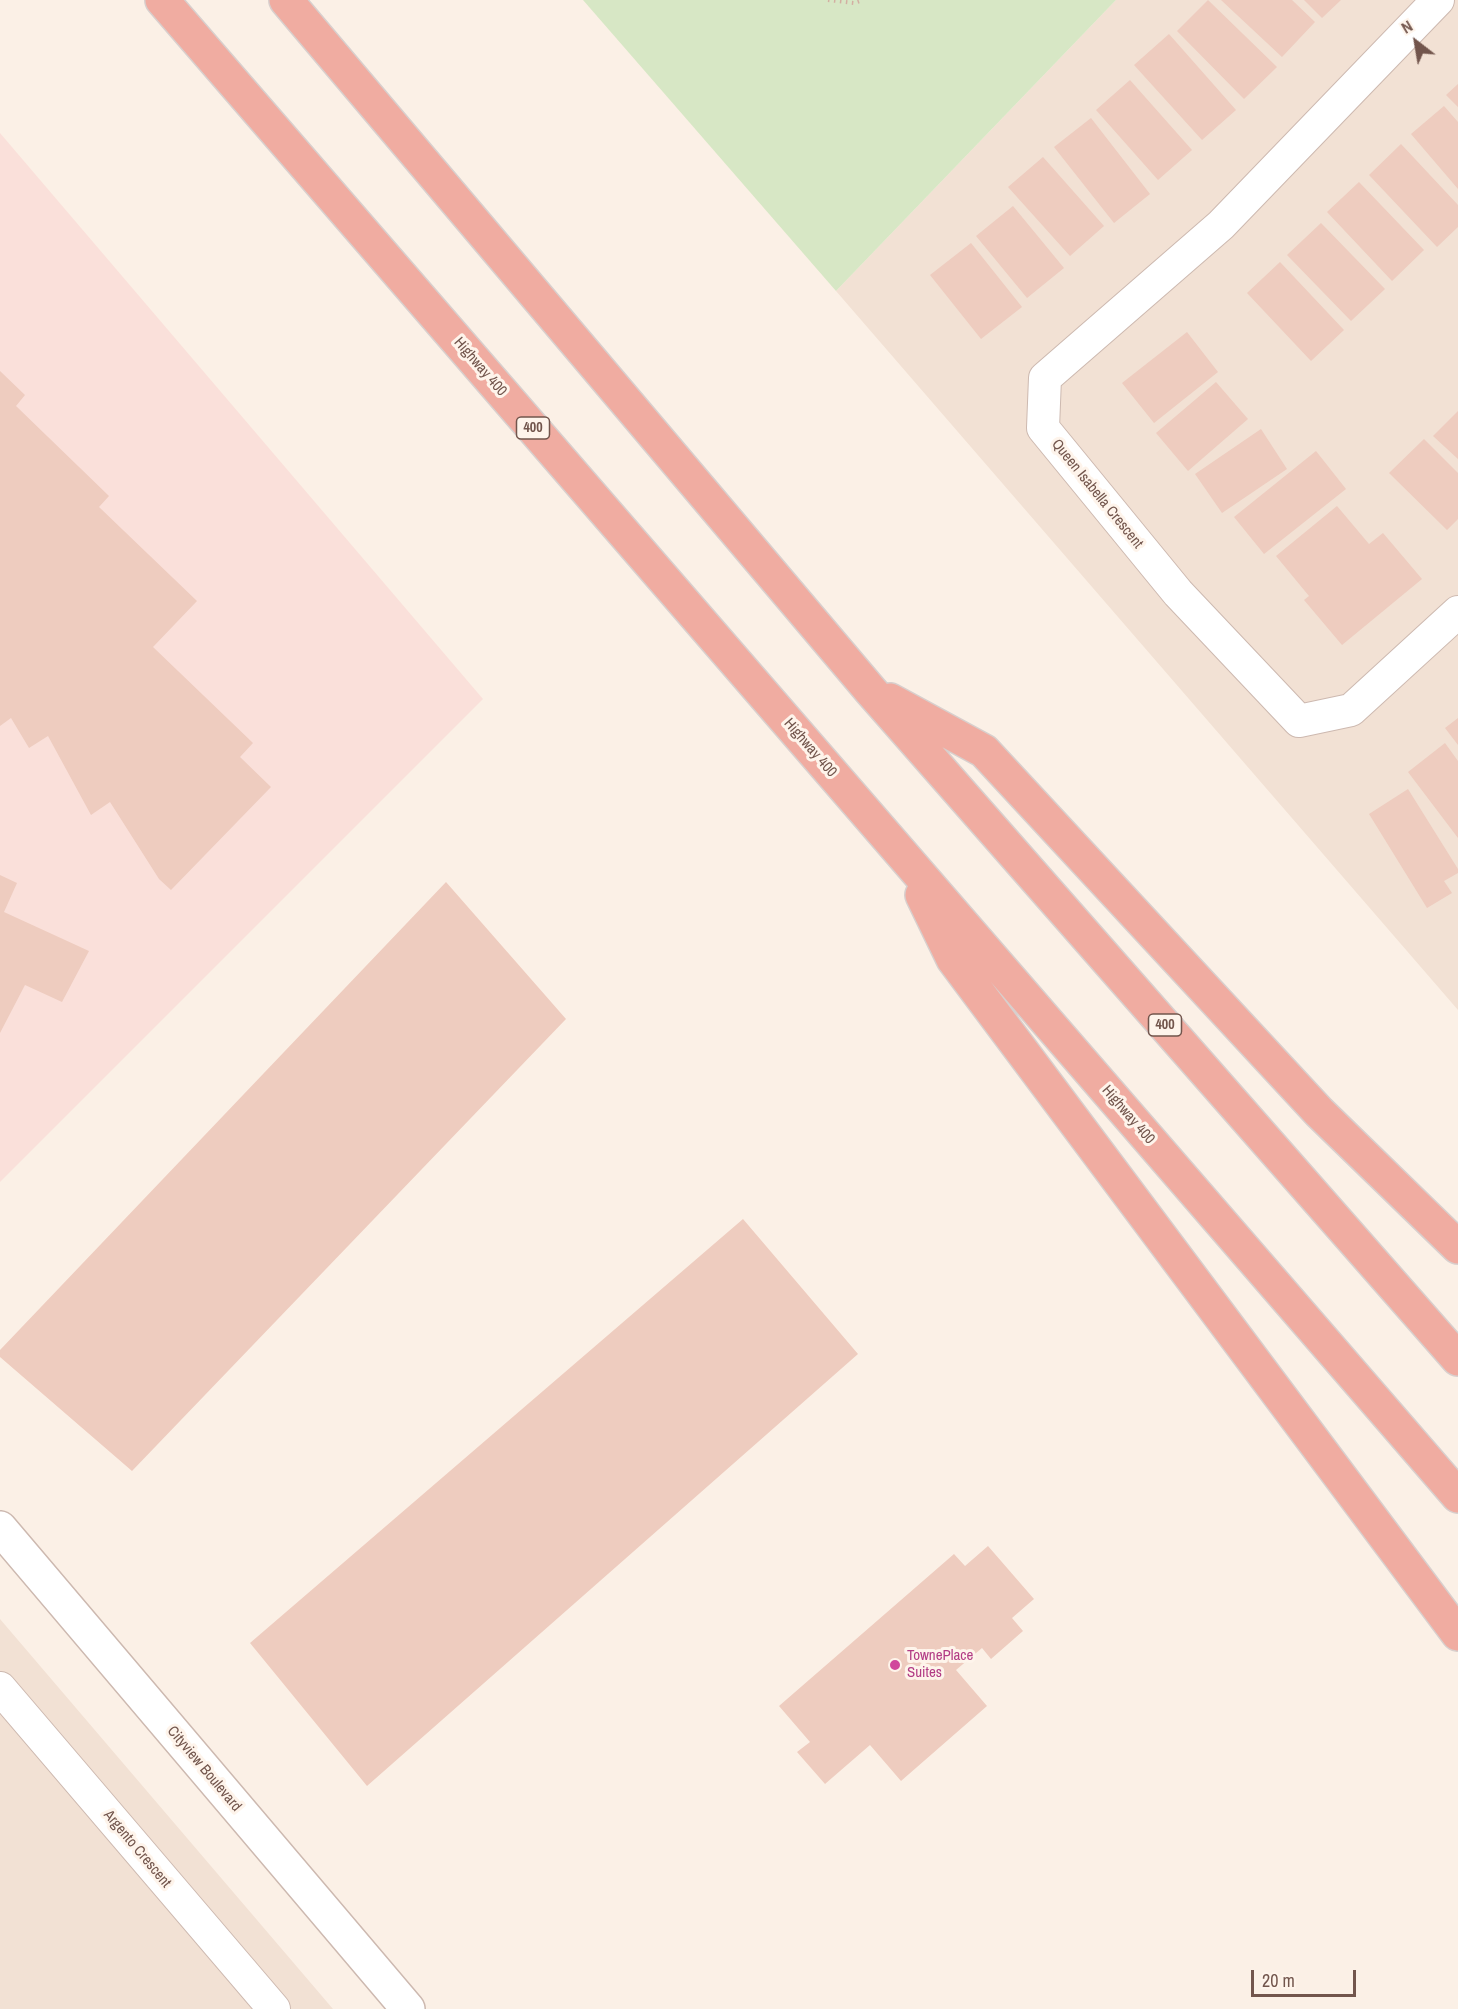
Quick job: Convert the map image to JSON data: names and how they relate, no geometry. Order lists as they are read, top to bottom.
{
  "streets": {
    "highway": ["Highway 400", "400"],
    "street": ["Queen Isabella Crescent", "Cityview Boulevard", "Argento Crescent"]
  },
  "places": ["TownePlace Suites"],
  "scale_bar": "20 m",
  "north": "top left"
}
